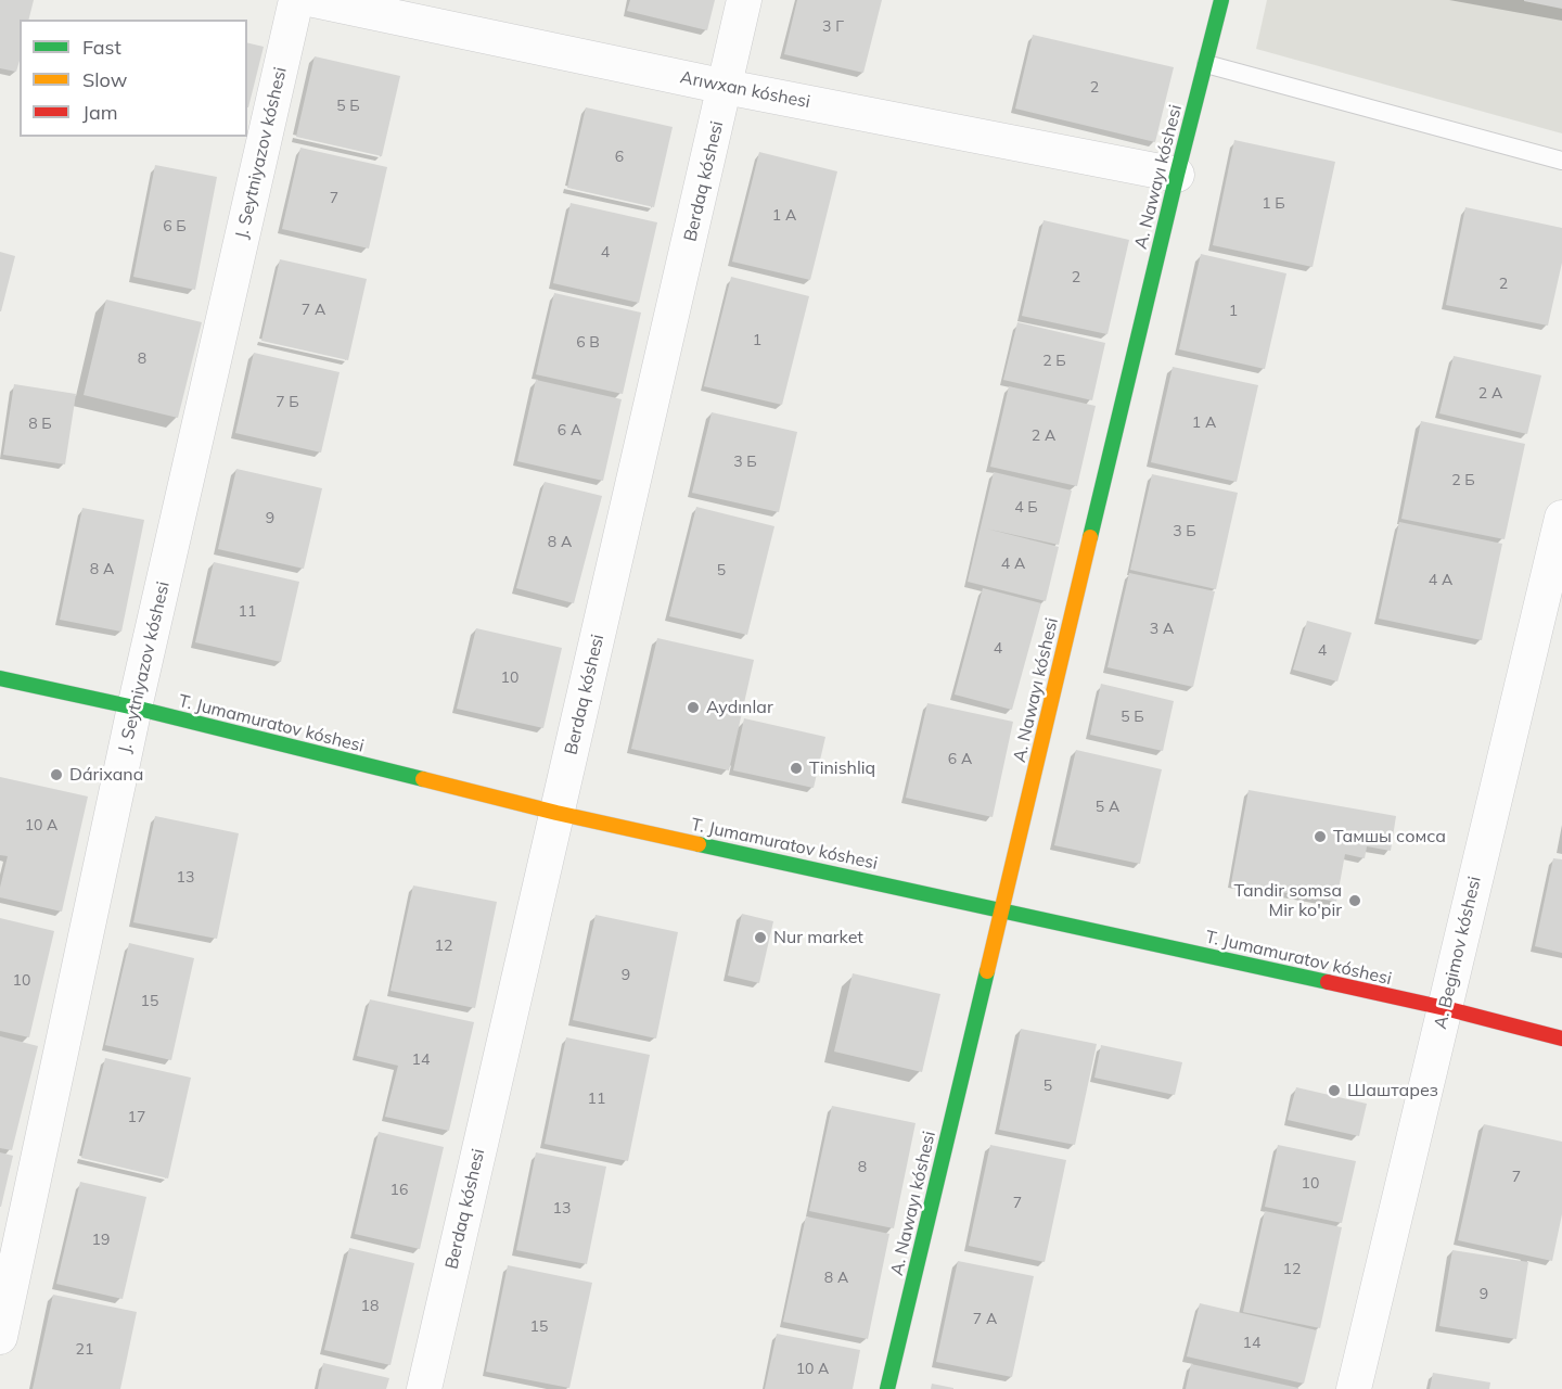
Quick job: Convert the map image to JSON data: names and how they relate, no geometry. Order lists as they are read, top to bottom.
{
  "streets": {
    "main road": ["A. Nawayı kóshesi", "T. Jumamuratov kóshesi"],
    "street": [
      "Arıwxan kóshesi",
      "J. Seytniyazov kóshesi",
      "Berdaq kóshesi",
      "A. Begimov kóshesi"
    ]
  },
  "crossings": [
    ["Arıwxan kóshesi", "A. Nawayı kóshesi"],
    ["Arıwxan kóshesi", "Berdaq kóshesi"],
    ["J. Seytniyazov kóshesi", "T. Jumamuratov kóshesi"],
    ["A. Nawayı kóshesi", "T. Jumamuratov kóshesi"],
    ["Berdaq kóshesi", "T. Jumamuratov kóshesi"],
    ["T. Jumamuratov kóshesi", "A. Begimov kóshesi"]
  ],
  "places": [
    "Aydınlar",
    "Tinishliq",
    "Dárixana",
    "Тамшы сомса",
    "Tandir somsa Mir ko'pir",
    "Nur market",
    "Шаштарез"
  ],
  "house_numbers": [
    "3 Г",
    "2",
    "5 Б",
    "6",
    "7",
    "1 Б",
    "1 А",
    "6 Б",
    "4",
    "2",
    "2",
    "7 А",
    "1",
    "1",
    "6 В",
    "8",
    "2 Б",
    "2 А",
    "7 Б",
    "1 А",
    "8 Б",
    "6 А",
    "2 А",
    "3 Б",
    "2 Б",
    "4 Б",
    "9",
    "3 Б",
    "8 А",
    "4 А",
    "8 А",
    "5",
    "4 А",
    "11",
    "3 А",
    "4",
    "4",
    "10",
    "5 Б",
    "6 А",
    "5 А",
    "10 А",
    "13",
    "12",
    "9",
    "10",
    "15",
    "14",
    "5",
    "11",
    "17",
    "8",
    "7",
    "10",
    "16",
    "7",
    "13",
    "19",
    "12",
    "8 А",
    "9",
    "18",
    "7 А",
    "15",
    "14",
    "21",
    "10 А"
  ],
  "legend": ["Fast", "Slow", "Jam"]
}
